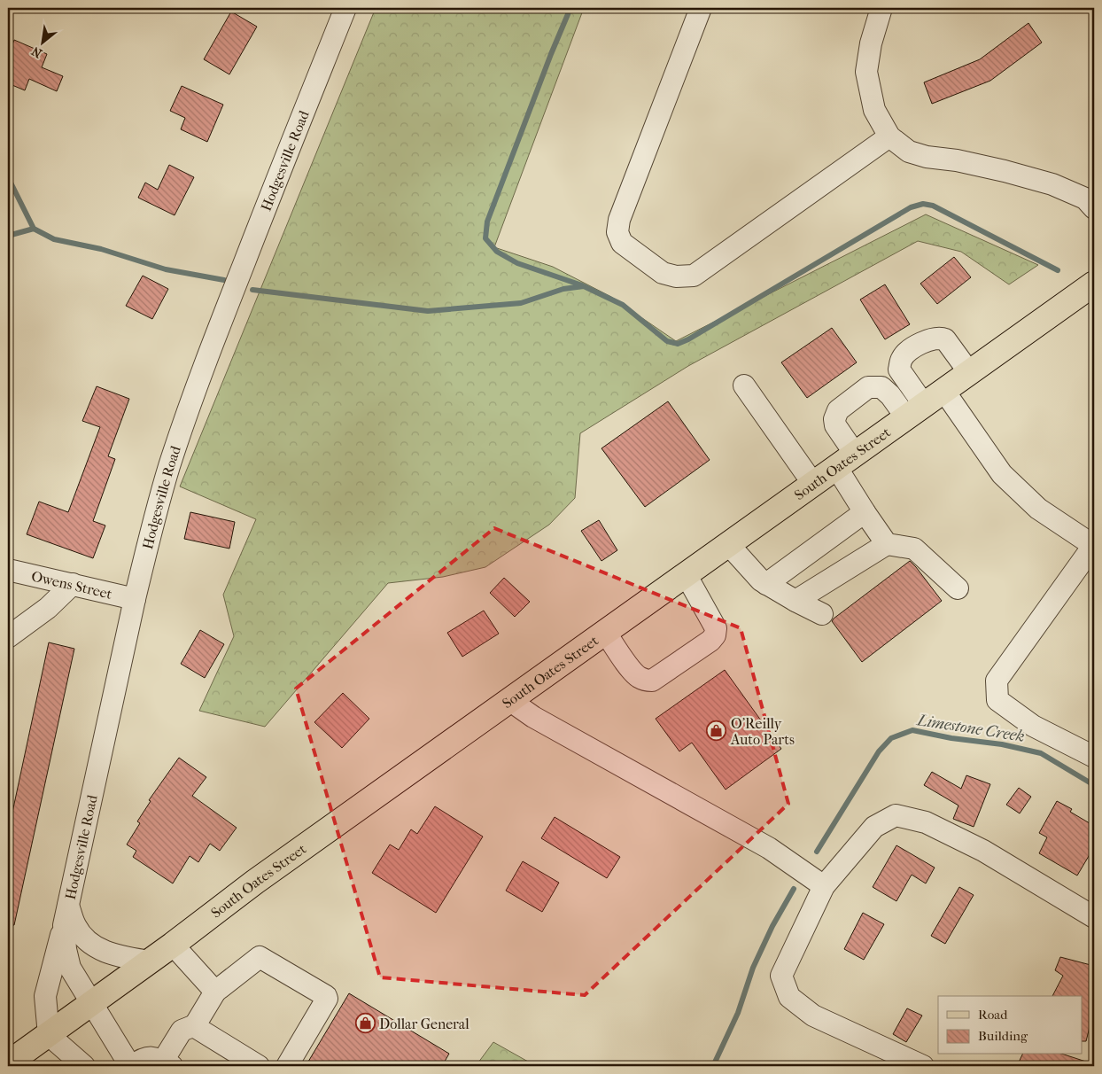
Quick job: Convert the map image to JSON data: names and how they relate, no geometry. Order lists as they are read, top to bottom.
{
  "streets": {
    "main road": ["South Oates Street"],
    "street": ["Hodgesville Road", "Owens Street"]
  },
  "crossings": [
    ["Hodgesville Road", "South Oates Street"],
    ["Hodgesville Road", "Owens Street"]
  ],
  "water": ["Limestone Creek"],
  "places": {
    "shop": ["O'Reilly Auto Parts", "Dollar General"]
  },
  "legend": ["Road", "Building"],
  "north": "bottom left"
}
